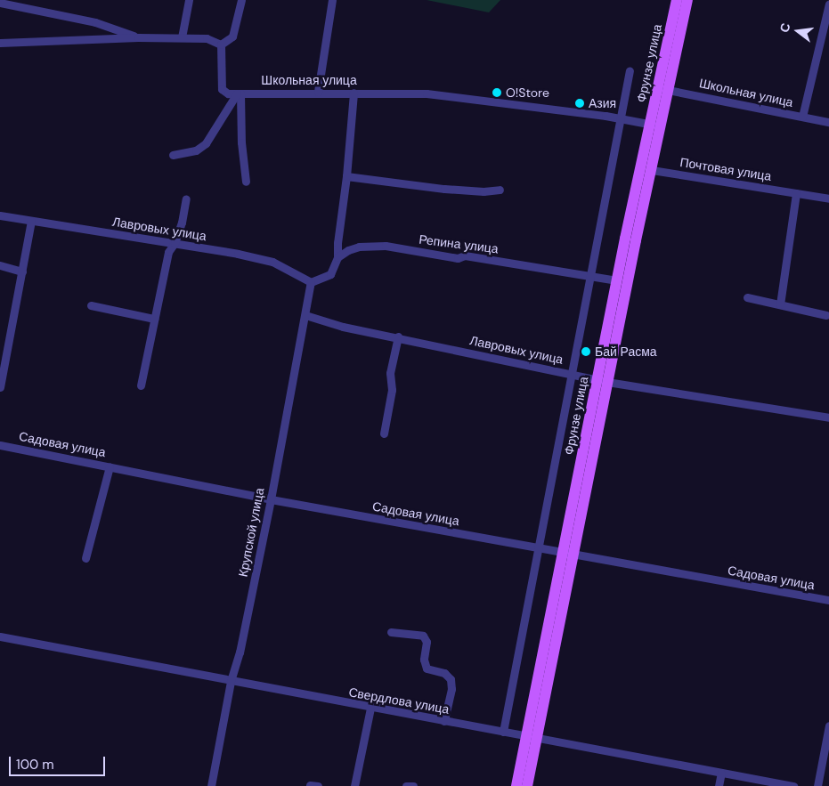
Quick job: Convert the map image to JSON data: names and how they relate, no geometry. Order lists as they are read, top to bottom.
{
  "streets": {
    "main road": ["Фрунзе улица"],
    "street": [
      "Школьная улица",
      "Почтовая улица",
      "Лавровых улица",
      "Репина улица",
      "Садовая улица",
      "Крупской улица",
      "Свердлова улица"
    ]
  },
  "crossings": [
    ["Фрунзе улица", "Школьная улица"],
    ["Фрунзе улица", "Почтовая улица"],
    ["Фрунзе улица", "Лавровых улица"],
    ["Фрунзе улица", "Репина улица"],
    ["Фрунзе улица", "Садовая улица"],
    ["Фрунзе улица", "Свердлова улица"],
    ["Лавровых улица", "Крупской улица"],
    ["Садовая улица", "Крупской улица"],
    ["Крупской улица", "Свердлова улица"]
  ],
  "places": ["O!Store", "Азия", "Бай Расма"],
  "scale_bar": "100 m",
  "north": "left"
}
